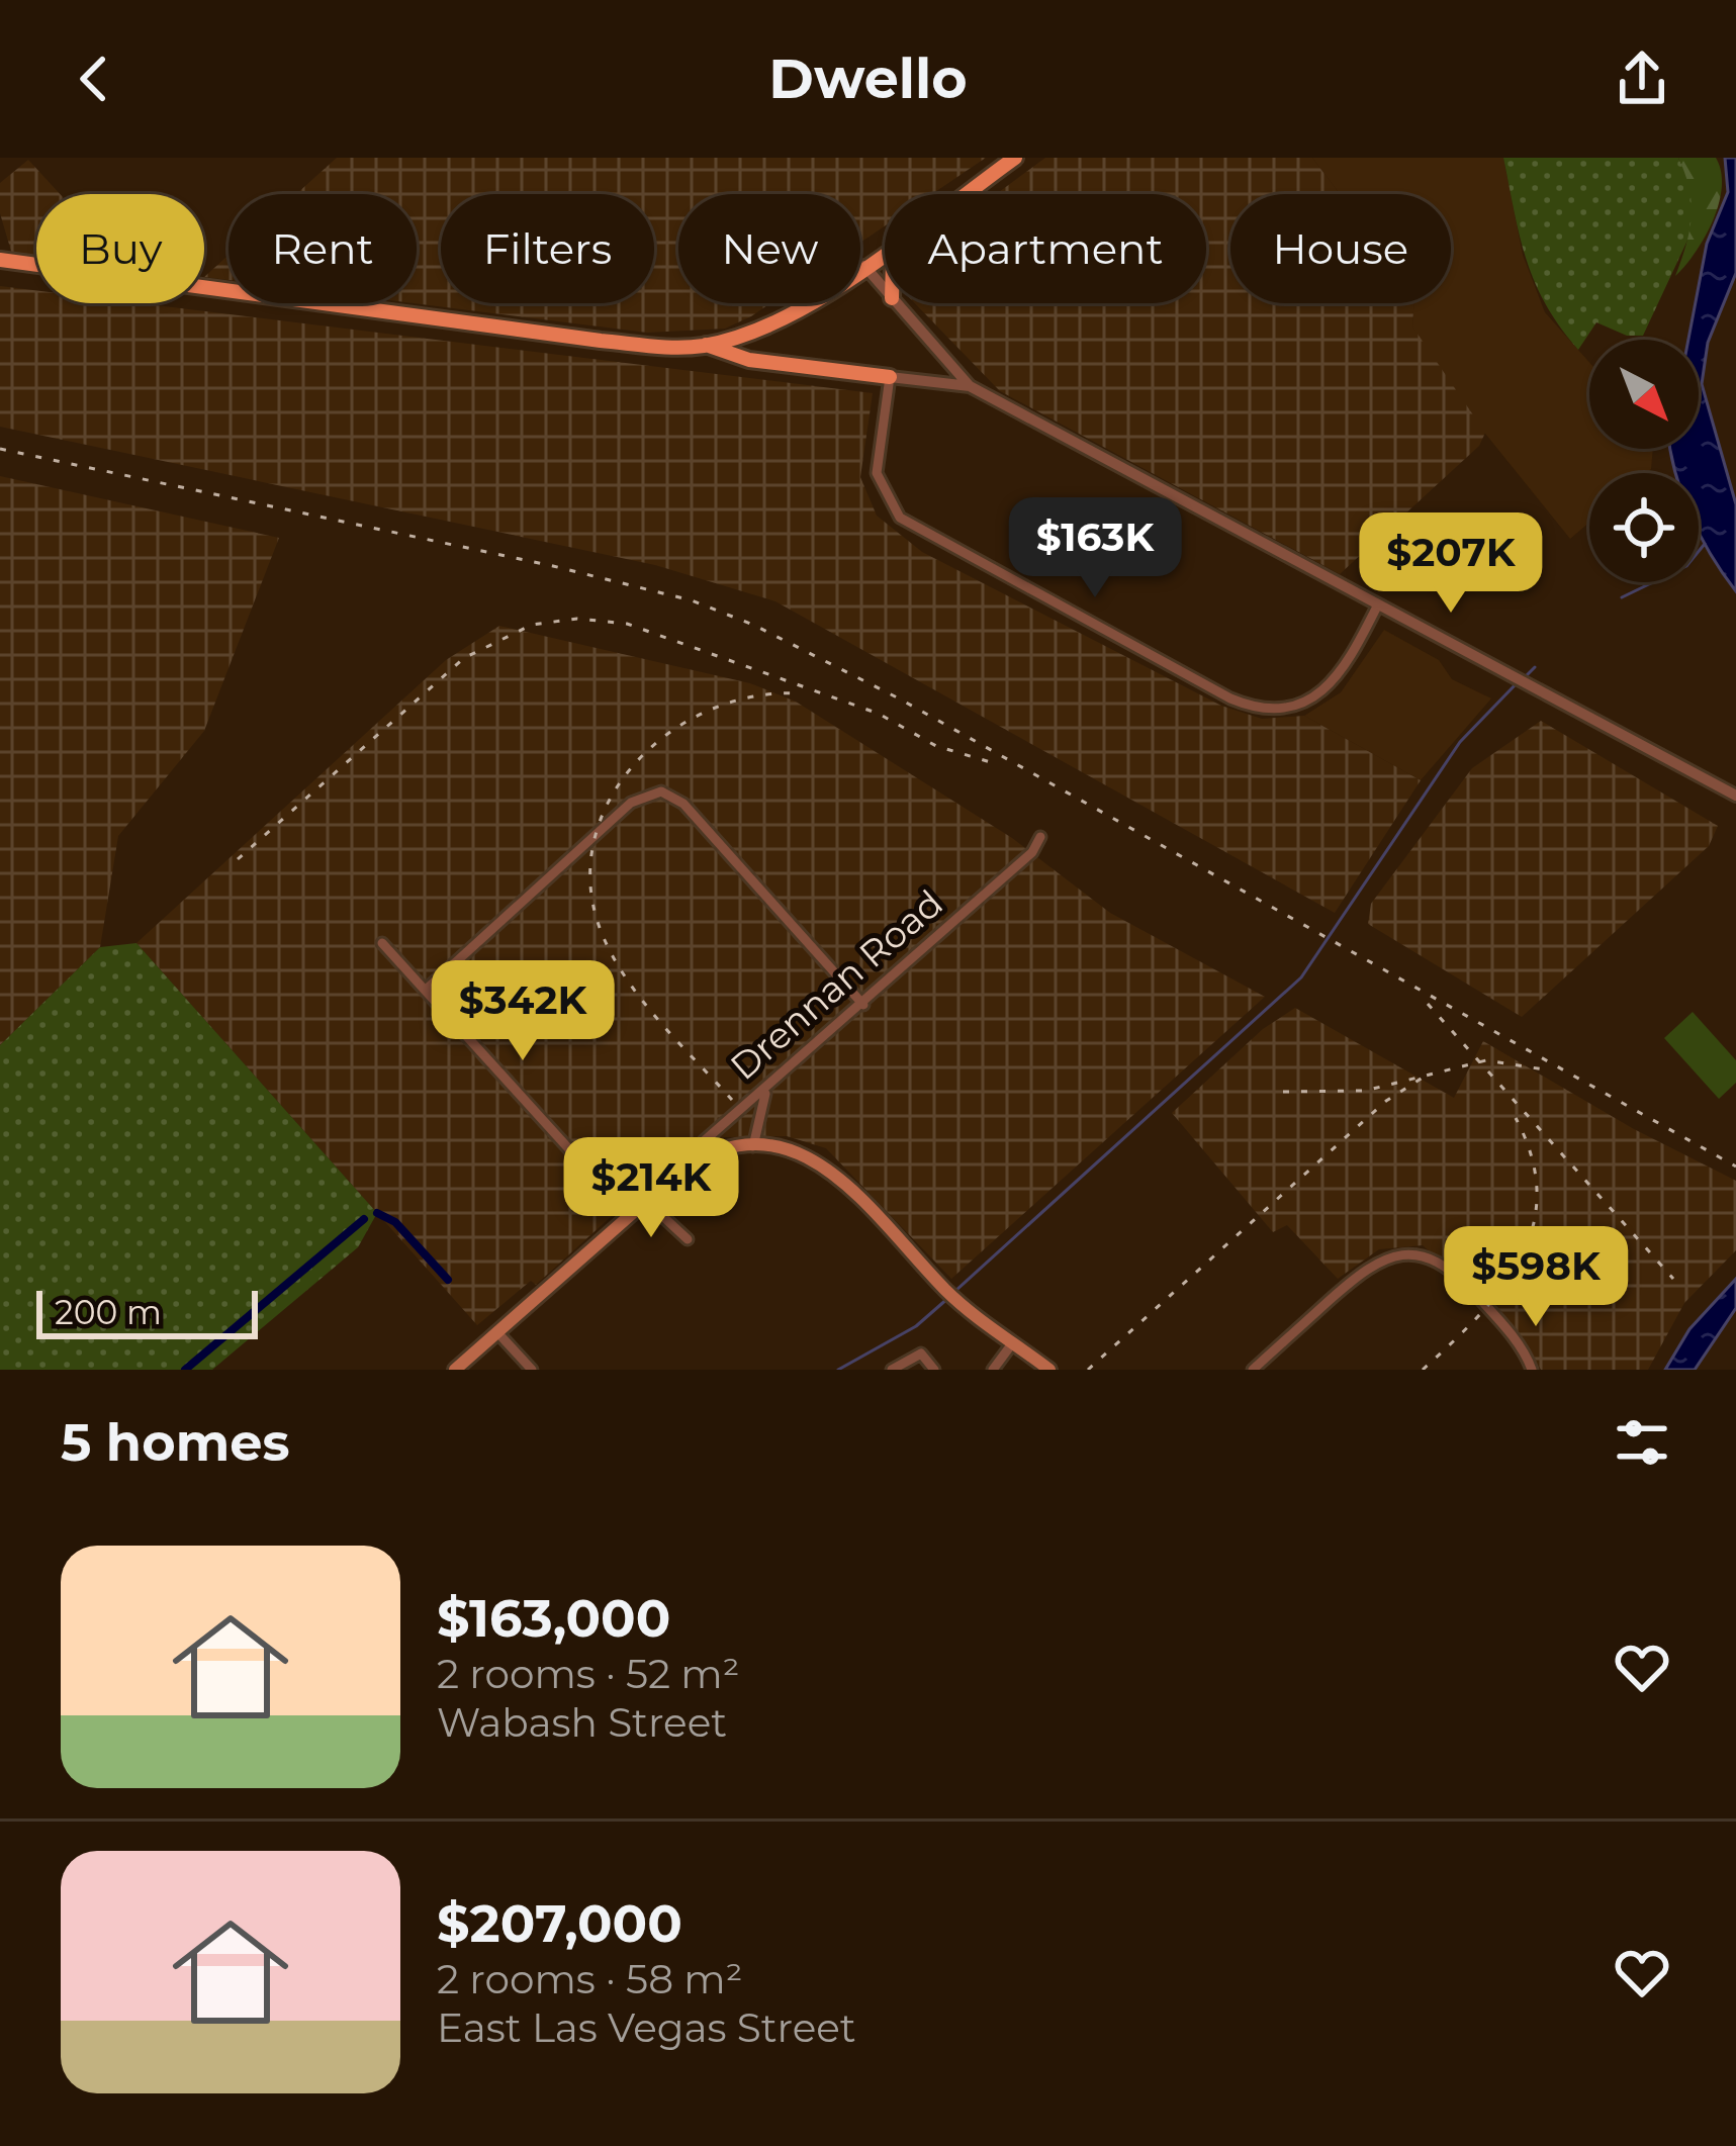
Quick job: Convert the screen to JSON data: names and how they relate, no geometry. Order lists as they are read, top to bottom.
{
  "streets": {
    "main road": ["Drennan Road"]
  },
  "scale_bar": "200 m",
  "north": "bottom right",
  "page": {
    "header": "Dwello",
    "chip": [
      "Buy",
      "Rent",
      "Filters",
      "New",
      "Apartment",
      "House"
    ],
    "price": [
      "$163K",
      "$207K",
      "$342K",
      "$214K",
      "$598K"
    ],
    "scale": "200 m",
    "heading": "5 homes",
    "list": [
      {
        "name": "$163,000",
        "note": "2 rooms · 52 m² · Wabash Street"
      },
      {
        "name": "$207,000",
        "note": "2 rooms · 58 m² · East Las Vegas Street"
      }
    ]
  }
}
